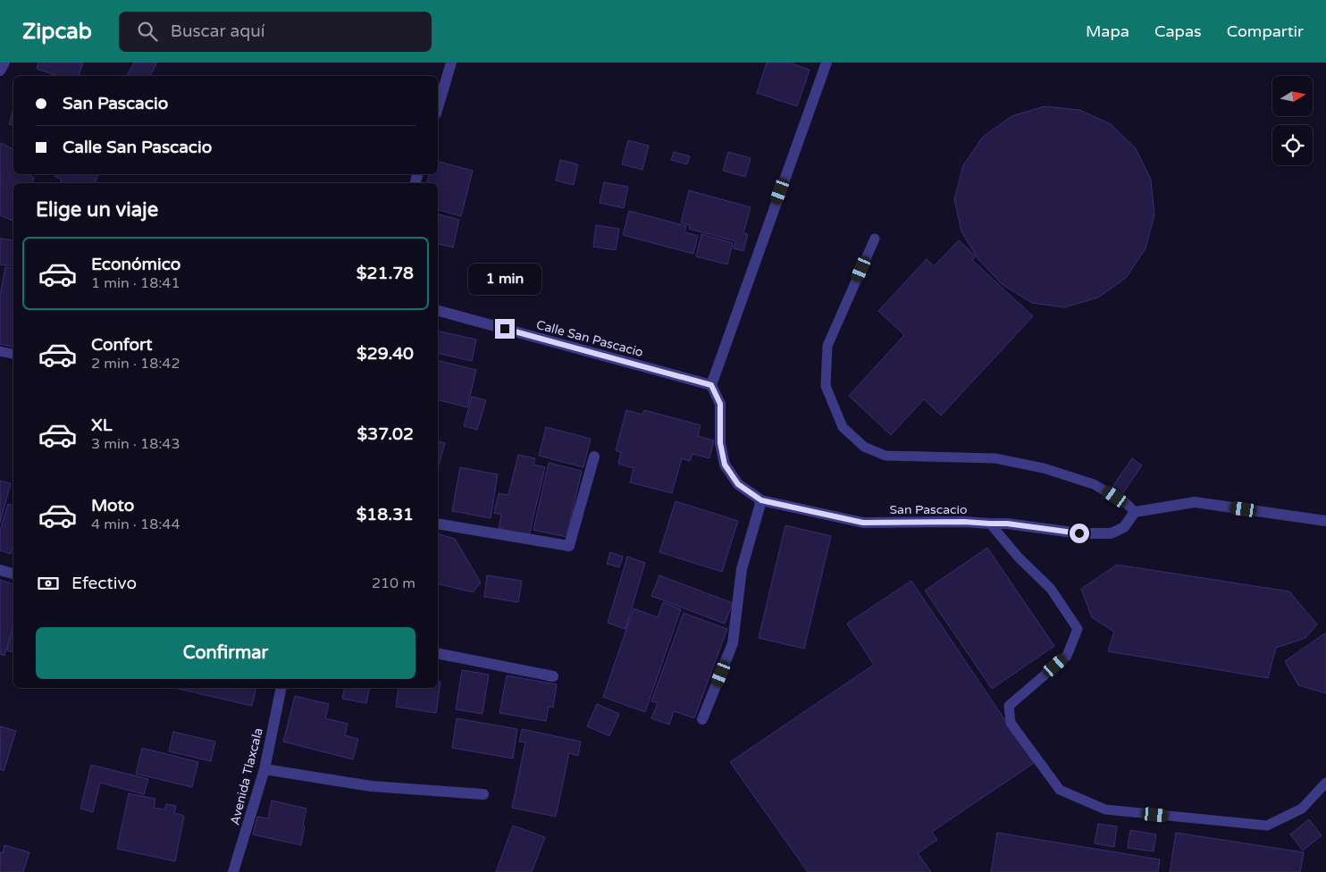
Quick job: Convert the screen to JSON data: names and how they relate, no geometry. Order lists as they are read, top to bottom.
{
  "streets": {
    "street": ["Calle San Pascacio", "San Pascacio", "Avenida Tlaxcala"]
  },
  "crossings": [
    ["Calle San Pascacio", "San Pascacio"]
  ],
  "north": "right",
  "page": {
    "header": "Zipcab",
    "search": "Buscar aquí",
    "nav": ["Mapa", "Capas", "Compartir"],
    "banner": ["San Pascacio", "Calle San Pascacio"],
    "heading": "Elige un viaje",
    "list": [
      {
        "name": "Económico",
        "note": "1 min · 18:41",
        "value": "$21.78"
      },
      {
        "name": "Confort",
        "note": "2 min · 18:42",
        "value": "$29.40"
      },
      {
        "name": "XL",
        "note": "3 min · 18:43",
        "value": "$37.02"
      },
      {
        "name": "Moto",
        "note": "4 min · 18:44",
        "value": "$18.31"
      }
    ],
    "bubble": "1 min",
    "pay": ["Efectivo", "210 m"],
    "buttons": "Confirmar"
  }
}
